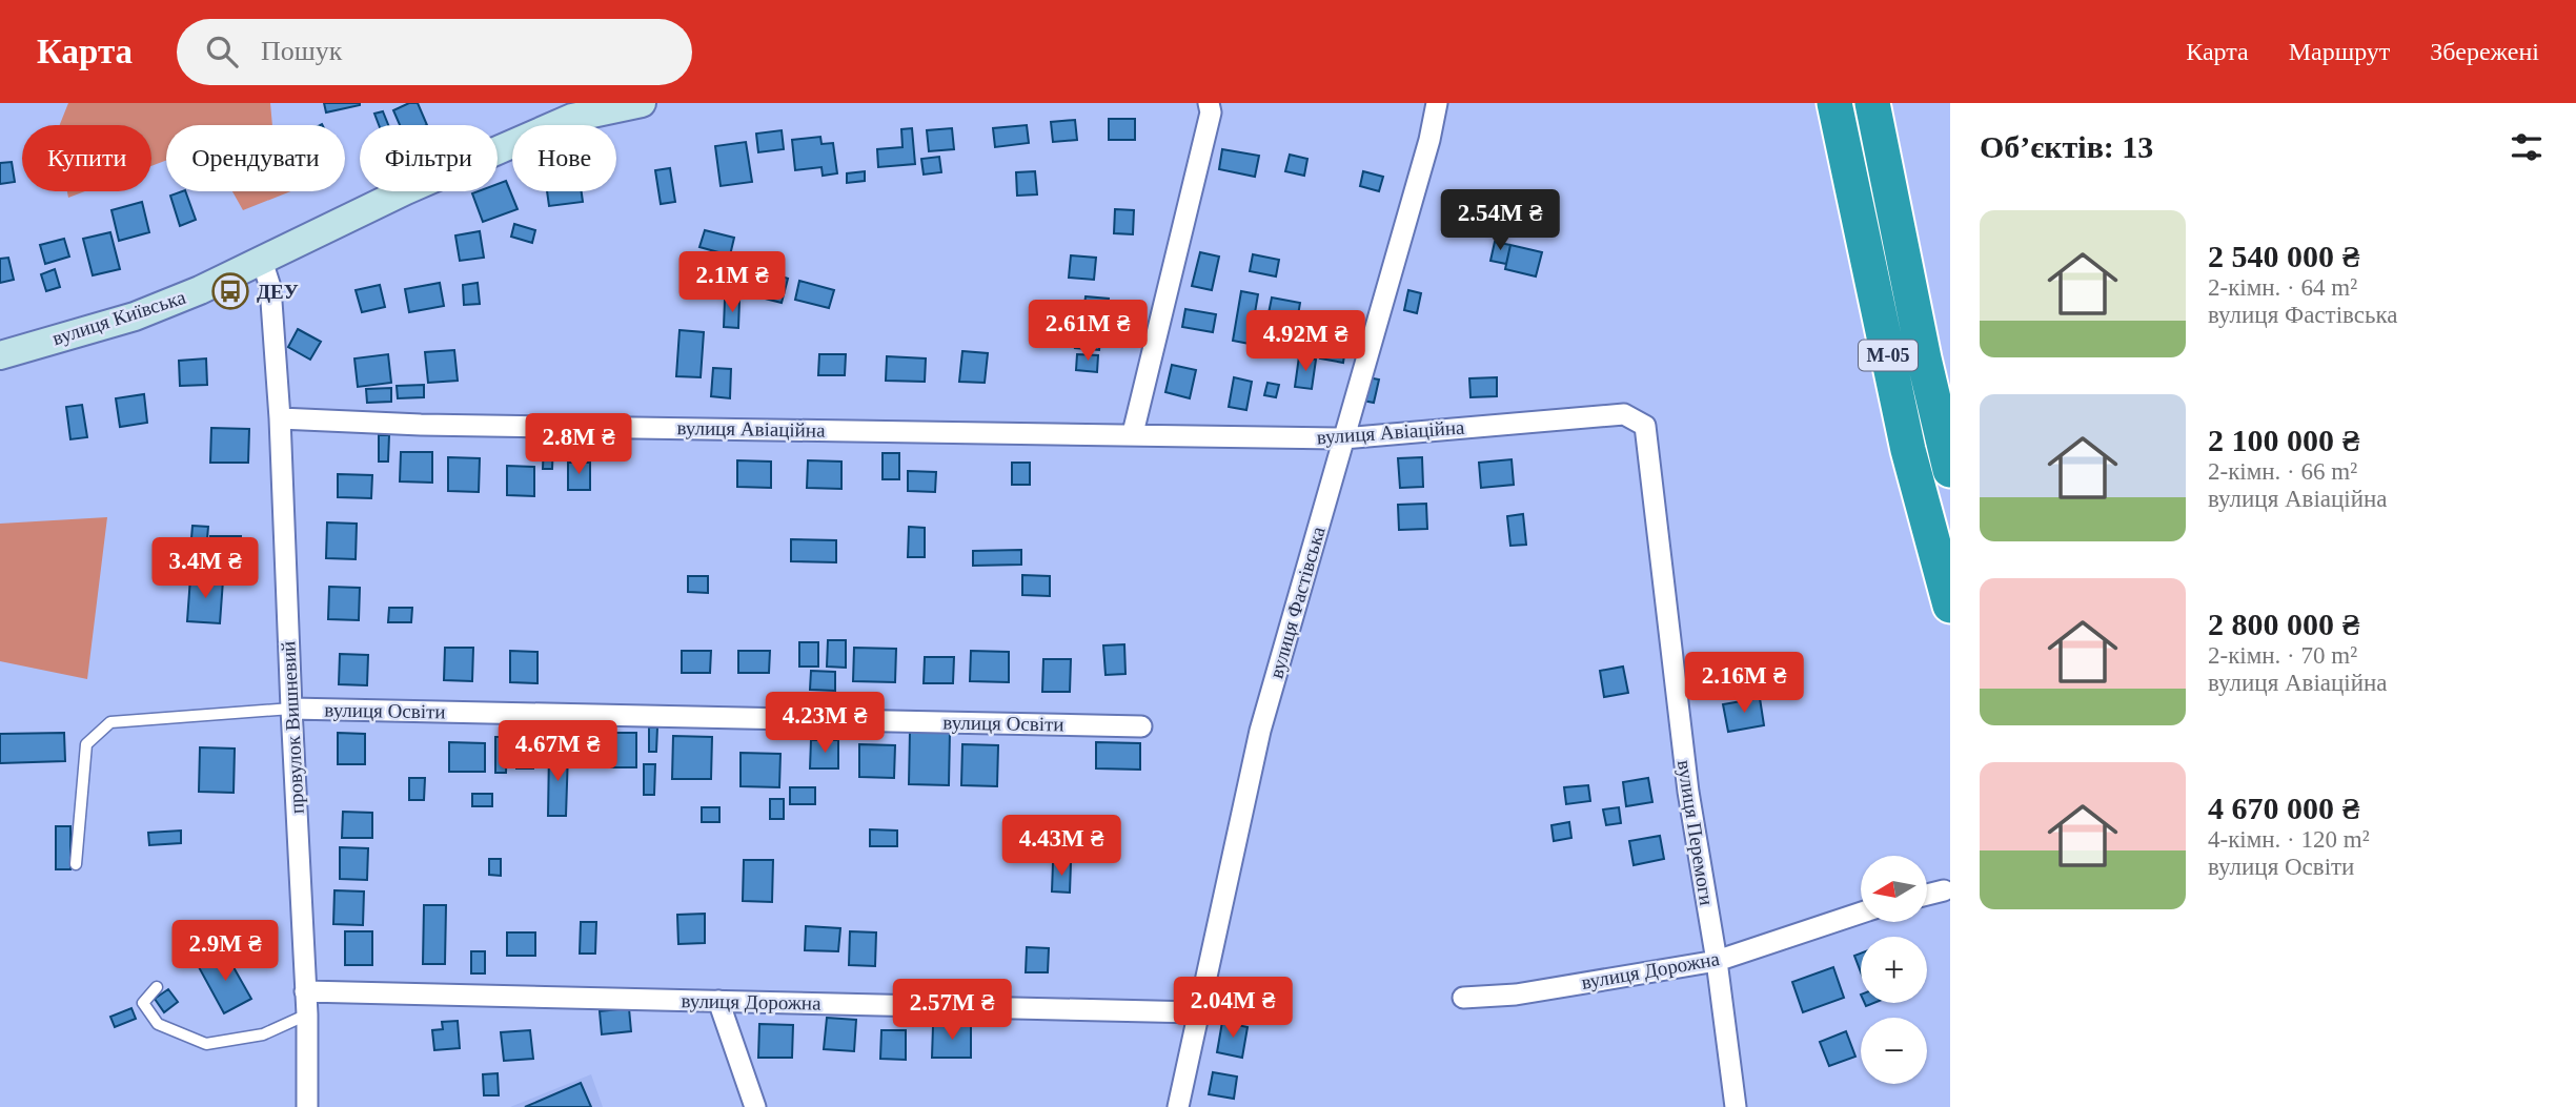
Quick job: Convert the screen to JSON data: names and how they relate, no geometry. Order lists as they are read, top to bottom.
{
  "streets": {
    "highway": ["М-05"],
    "street": [
      "вулиця Київська",
      "вулиця Авіаційна",
      "вулиця Фастівська",
      "вулиця Освіти",
      "провулок Вишневий",
      "вулиця Перемоги",
      "вулиця Дорожна"
    ]
  },
  "crossings": [
    ["вулиця Київська", "провулок Вишневий"],
    ["вулиця Авіаційна", "вулиця Фастівська"],
    ["вулиця Авіаційна", "провулок Вишневий"],
    ["вулиця Авіаційна", "вулиця Перемоги"],
    ["вулиця Фастівська", "вулиця Дорожна"],
    ["вулиця Освіти", "провулок Вишневий"],
    ["провулок Вишневий", "вулиця Дорожна"],
    ["вулиця Перемоги", "вулиця Дорожна"]
  ],
  "places": {
    "bus stop": ["ДЕУ"]
  },
  "north": "left",
  "page": {
    "header": "Карта",
    "search": "Пошук",
    "nav": ["Карта", "Маршрут", "Збережені"],
    "heading": "Об’єктів: 13",
    "chip": [
      "Купити",
      "Орендувати",
      "Фільтри",
      "Нове"
    ],
    "price": [
      "2.54M ₴",
      "2.1M ₴",
      "2.61M ₴",
      "4.92M ₴",
      "2.8M ₴",
      "3.4M ₴",
      "2.16M ₴",
      "4.23M ₴",
      "4.67M ₴",
      "4.43M ₴",
      "2.9M ₴",
      "2.04M ₴",
      "2.57M ₴"
    ],
    "list": [
      {
        "name": "2 540 000 ₴",
        "note": "2-кімн. · 64 m² · вулиця Фастівська"
      },
      {
        "name": "2 100 000 ₴",
        "note": "2-кімн. · 66 m² · вулиця Авіаційна"
      },
      {
        "name": "2 800 000 ₴",
        "note": "2-кімн. · 70 m² · вулиця Авіаційна"
      },
      {
        "name": "4 670 000 ₴",
        "note": "4-кімн. · 120 m² · вулиця Освіти"
      }
    ],
    "map_buttons": ["+", "−"]
  }
}
